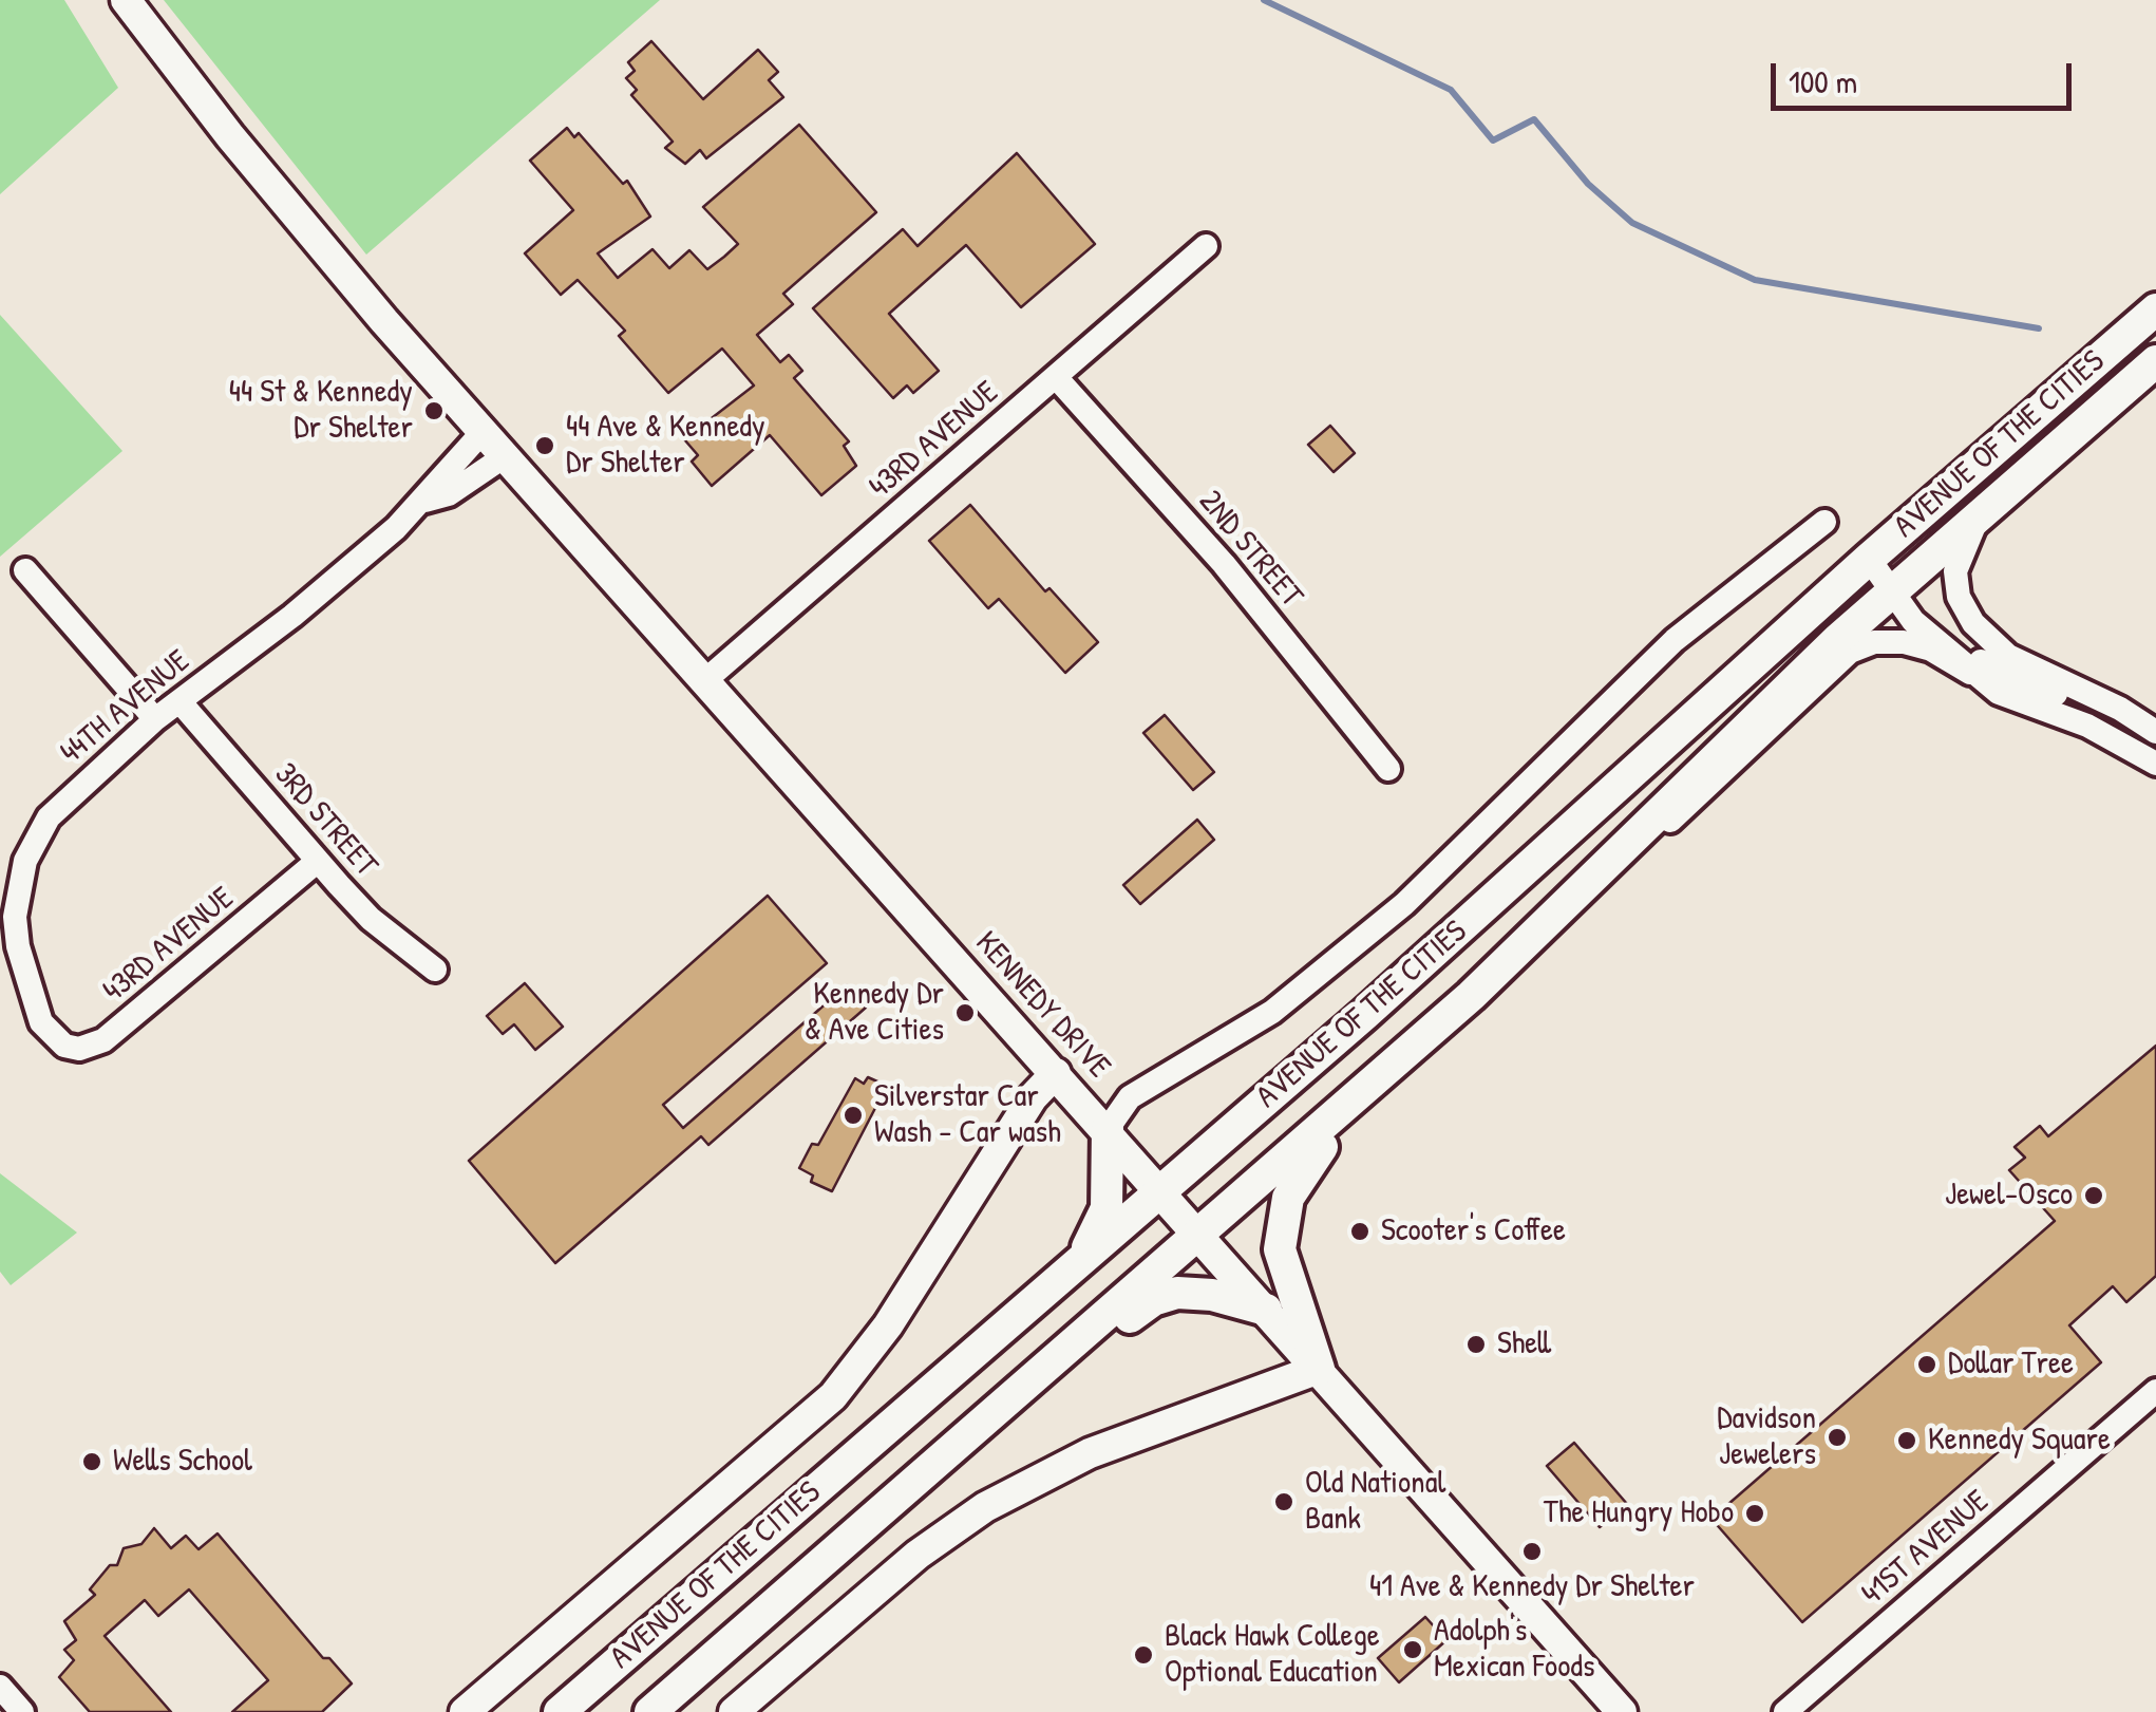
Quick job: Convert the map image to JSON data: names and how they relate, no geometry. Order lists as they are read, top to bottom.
{
  "streets": {
    "main road": ["AVENUE OF THE CITIES"],
    "street": [
      "43RD AVENUE",
      "2ND STREET",
      "44TH AVENUE",
      "3RD STREET",
      "KENNEDY DRIVE",
      "41ST AVENUE"
    ]
  },
  "crossings": [
    ["43RD AVENUE", "2ND STREET"],
    ["43RD AVENUE", "44TH AVENUE"],
    ["43RD AVENUE", "3RD STREET"],
    ["43RD AVENUE", "KENNEDY DRIVE"],
    ["AVENUE OF THE CITIES", "KENNEDY DRIVE"],
    ["44TH AVENUE", "3RD STREET"],
    ["44TH AVENUE", "KENNEDY DRIVE"]
  ],
  "places": [
    "44 St & Kennedy Dr Shelter",
    "44 Ave & Kennedy Dr Shelter",
    "Kennedy Dr & Ave Cities",
    "Silverstar Car Wash - Car wash",
    "Jewel-Osco",
    "Scooter's Coffee",
    "Shell",
    "Dollar Tree",
    "Davidson Jewelers",
    "Kennedy Square",
    "Wells School",
    "Old National Bank",
    "The Hungry Hobo",
    "41 Ave & Kennedy Dr Shelter",
    "Adolph's Mexican Foods",
    "Black Hawk College Optional Education"
  ],
  "scale_bar": "100 m"
}
